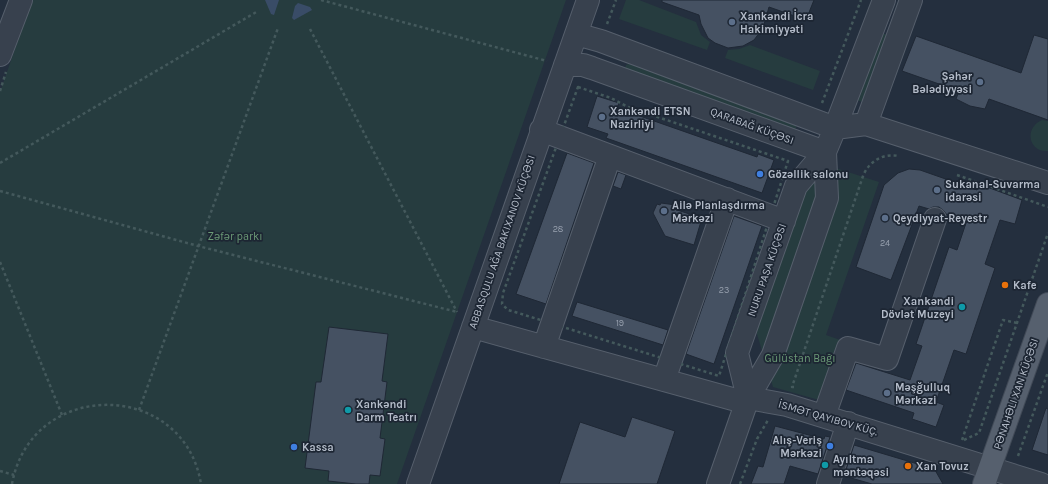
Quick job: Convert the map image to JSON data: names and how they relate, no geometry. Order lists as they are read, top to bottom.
{
  "streets": {
    "main road": ["PƏNAHƏLI XAN KÜÇƏSI"],
    "street": ["QARABAĞ KÜÇƏSI", "NURU PAŞA KÜÇƏSI"]
  },
  "crossings": [
    ["QARABAĞ KÜÇƏSI", "NURU PAŞA KÜÇƏSI"]
  ],
  "parks": ["Zəfər parkı", "Gülüstan Bağı"],
  "places": [
    "Xankəndi İcra Hakimiyyəti",
    "Şəhər Bələdiyyəsi",
    "Xankəndi ETSN Nazirliyi",
    "Gözəllik salonu",
    "Sukanal-Suvarma idarəsi",
    "Ailə Planlaşdırma Mərkəzi",
    "Qeydiyyat-Reyestr",
    "Kafe",
    "Xankəndi Dövlət Muzeyi",
    "Məşğulluq Mərkəzi",
    "Xankəndi Darm Teatrı",
    "Alış-Veriş Mərkəzi",
    "Kassa",
    "Ayıltma məntəqəsi",
    "Xan Tovuz"
  ],
  "house_numbers": [
    "28",
    "24",
    "23",
    "19"
  ]
}
